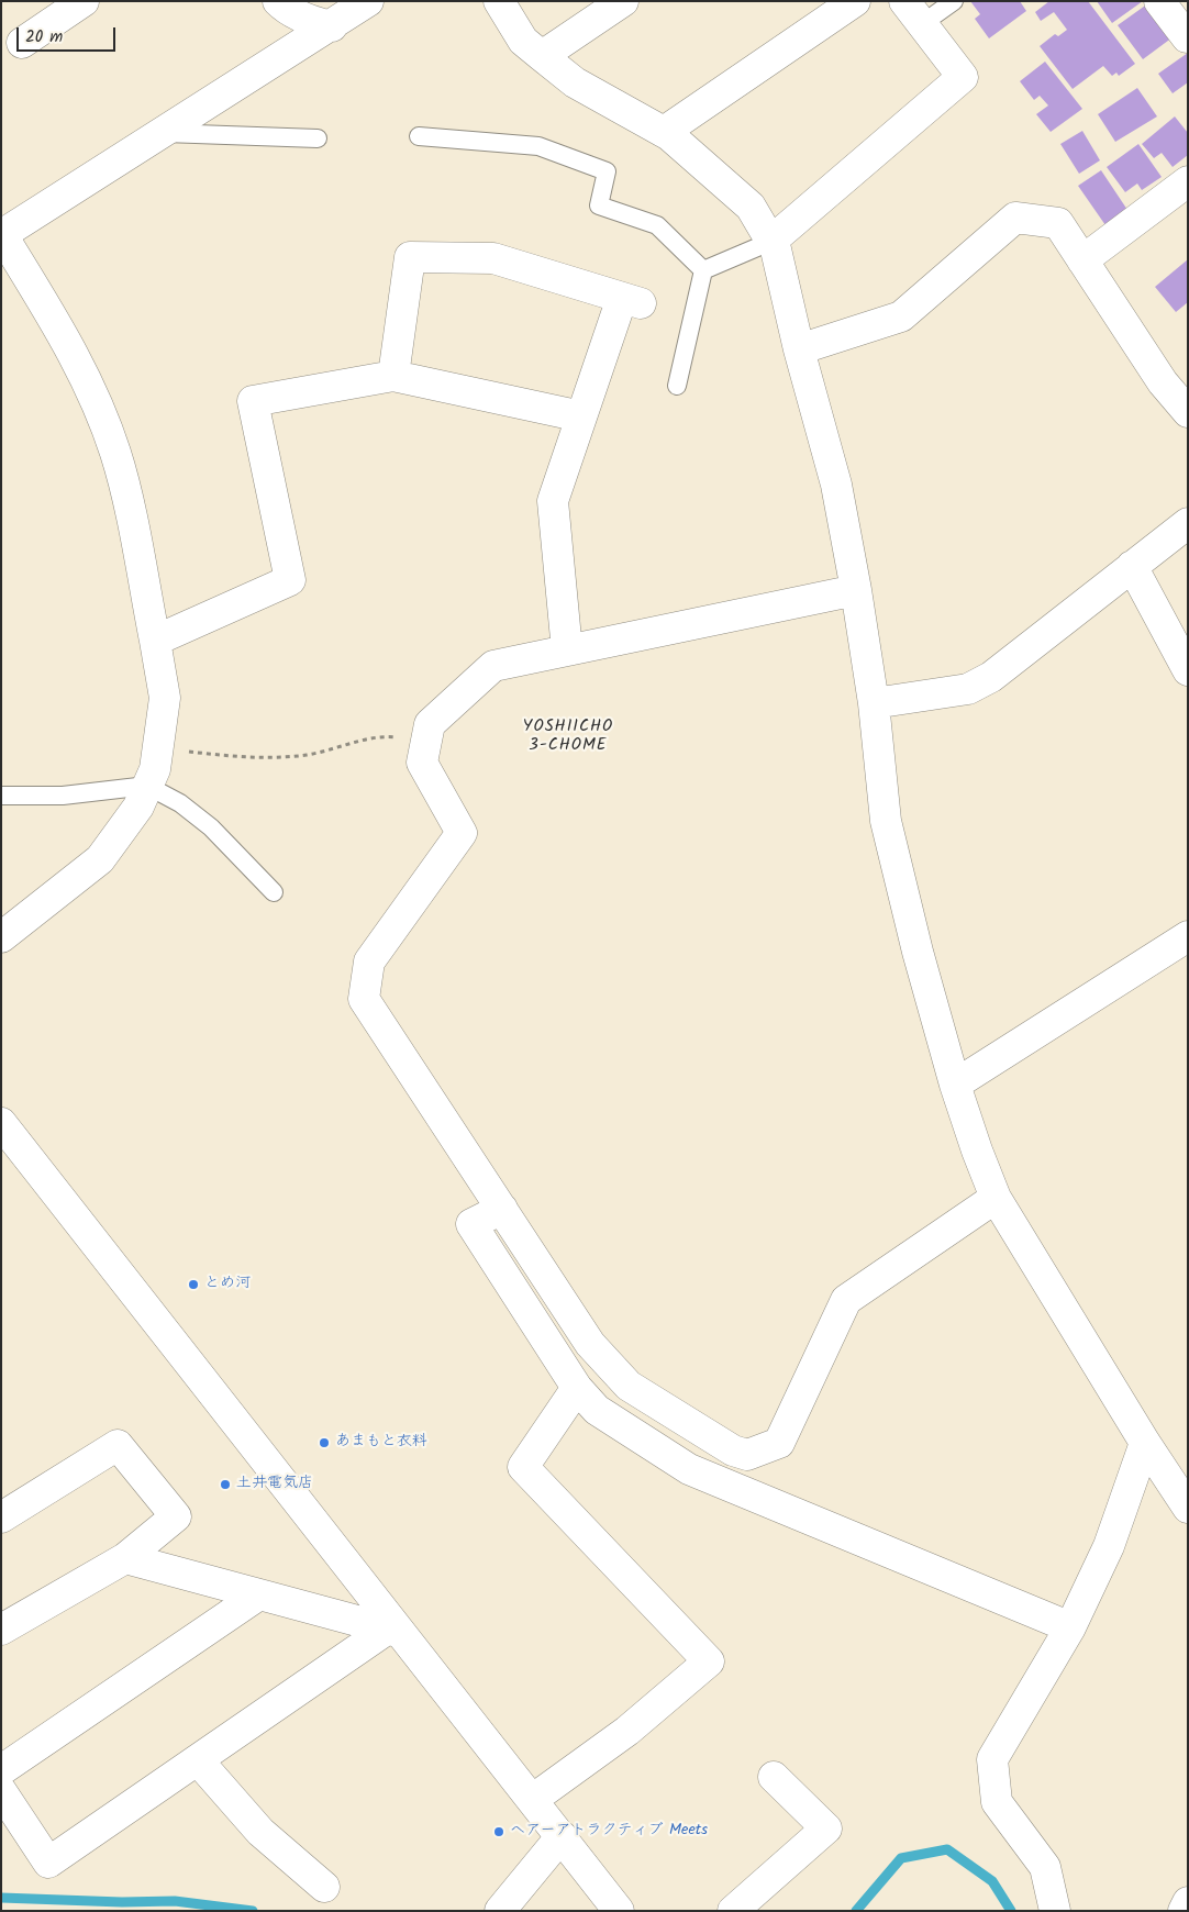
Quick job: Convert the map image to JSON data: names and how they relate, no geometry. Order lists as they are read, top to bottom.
{
  "districts": ["YOSHIICHO 3-CHOME"],
  "places": [
    "とめ河",
    "あまもと衣料",
    "土井電気店",
    "ヘアーアトラクティブ Meets"
  ],
  "scale_bar": "20 m"
}
